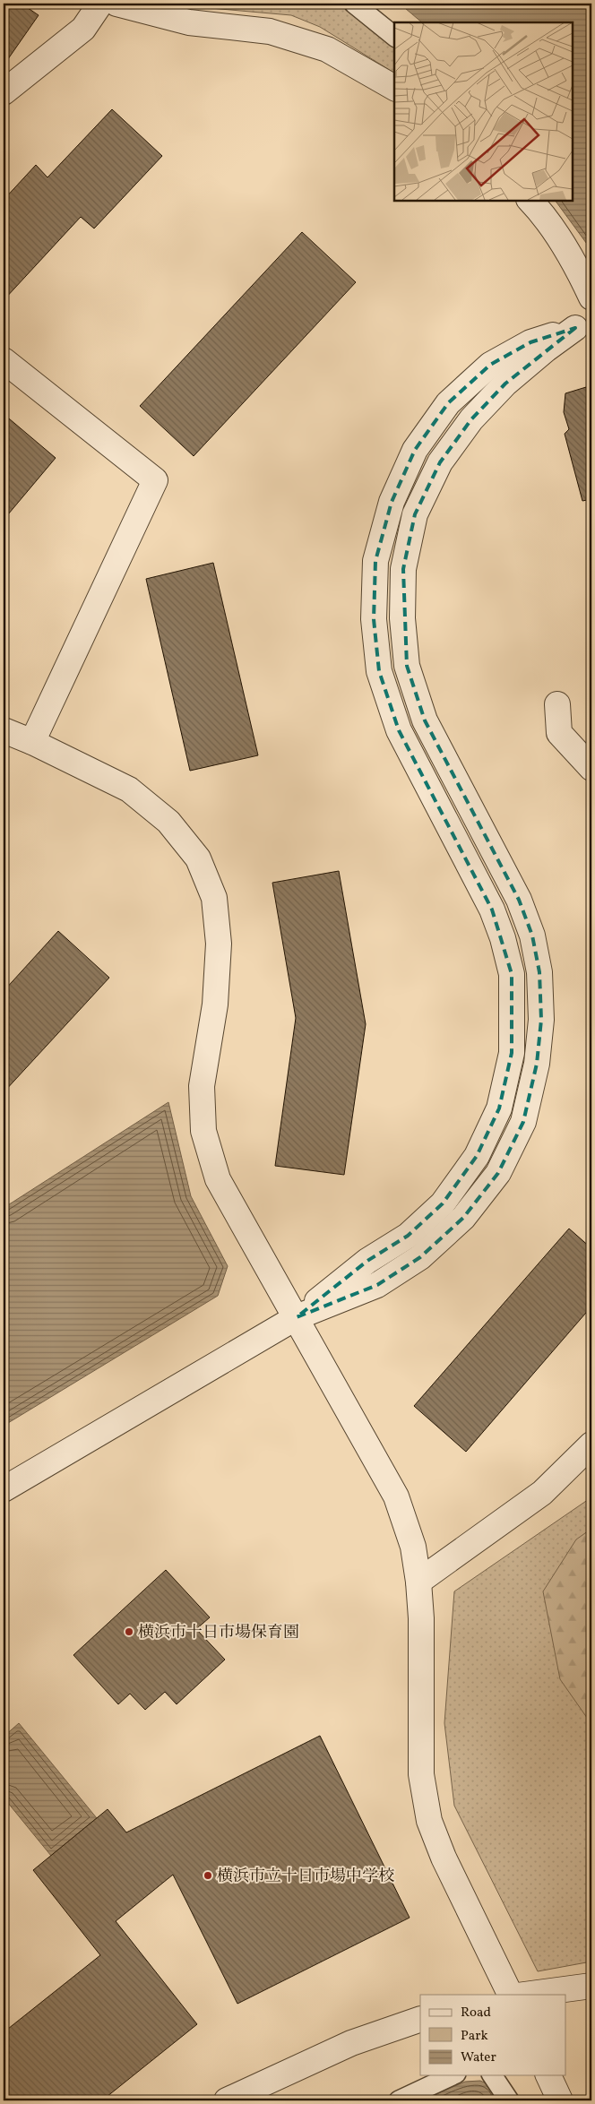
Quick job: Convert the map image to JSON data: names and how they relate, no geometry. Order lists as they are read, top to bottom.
{
  "places": ["横浜市十日市場保育園", "横浜市立十日市場中学校"],
  "legend": ["Road", "Park", "Water"]
}
